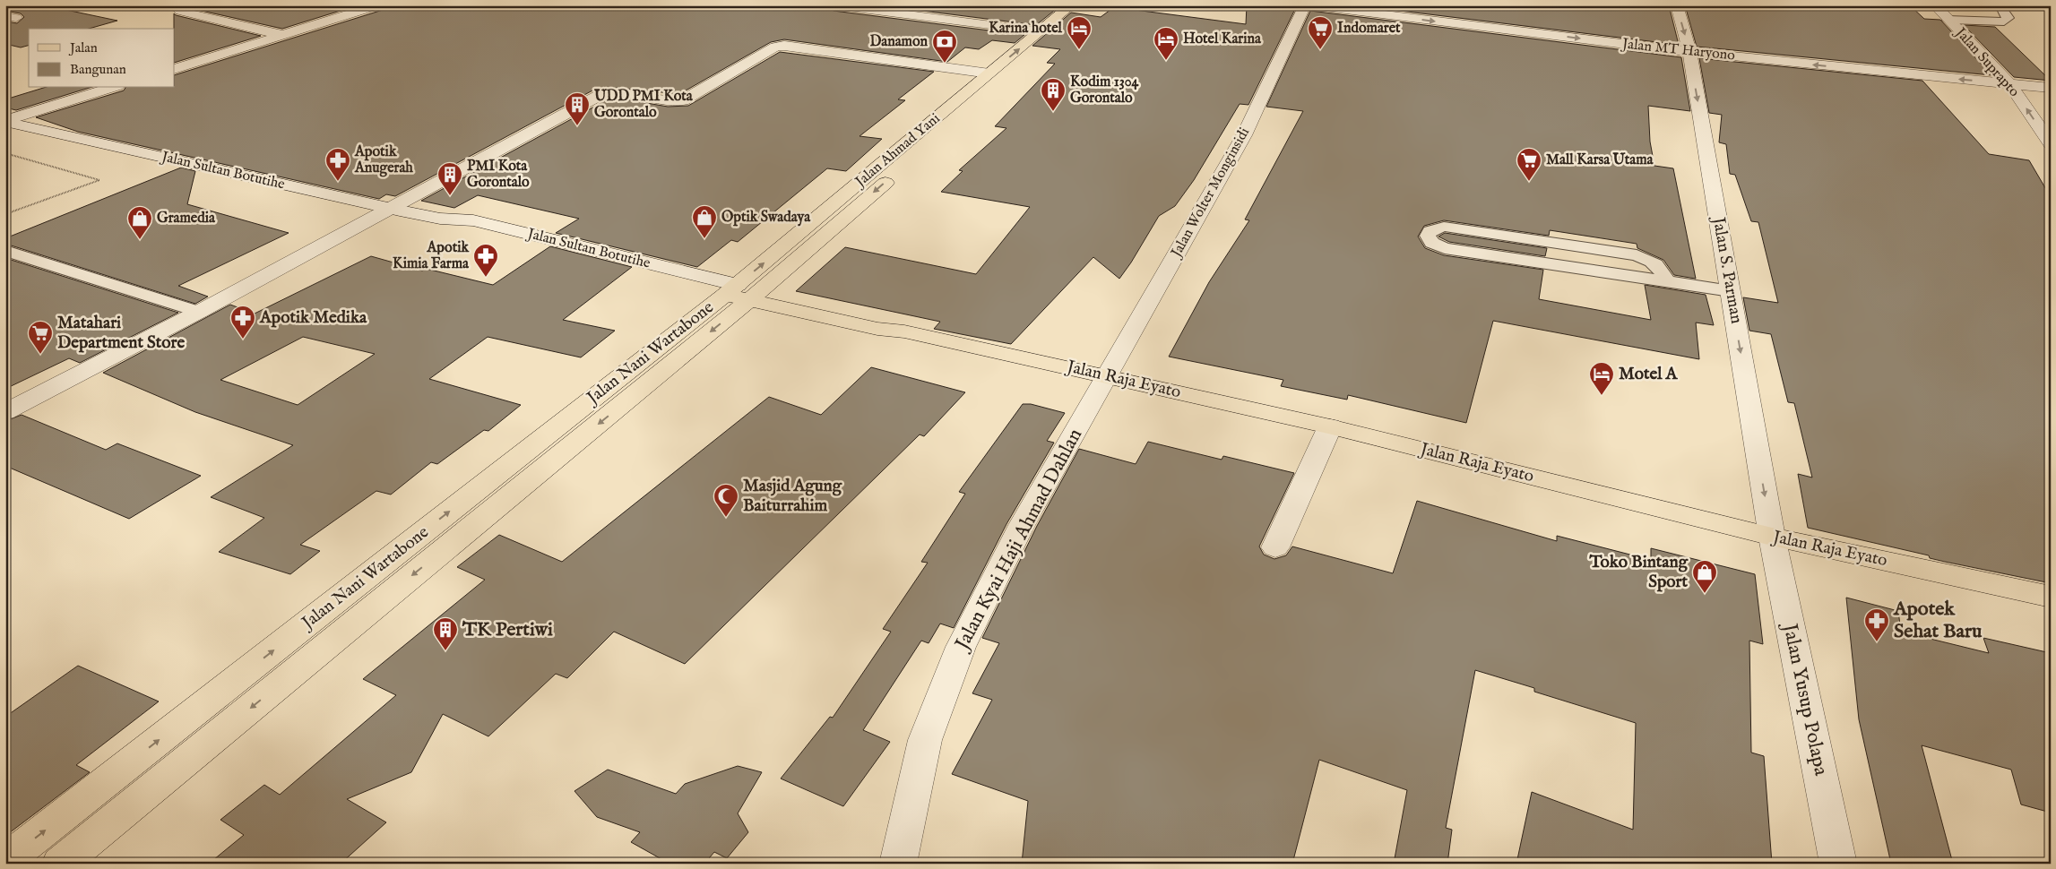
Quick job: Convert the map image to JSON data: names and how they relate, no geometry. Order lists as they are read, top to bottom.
{
  "streets": {
    "main road": ["Jalan Ahmad Yani", "Jalan Nani Wartabone", "Jalan Raja Eyato"],
    "street": [
      "Jalan MT Haryono",
      "Jalan Suprapto",
      "Jalan Sultan Botutihe",
      "Jalan Wolter Monginsidi",
      "Jalan S. Parman",
      "Jalan Kyai Haji Ahmad Dahlan",
      "Jalan Yusup Polapa"
    ]
  },
  "crossings": [
    ["Jalan MT Haryono", "Jalan Suprapto"],
    ["Jalan MT Haryono", "Jalan Wolter Monginsidi"],
    ["Jalan MT Haryono", "Jalan S. Parman"],
    ["Jalan Ahmad Yani", "Jalan Sultan Botutihe"],
    ["Jalan Ahmad Yani", "Jalan Nani Wartabone"],
    ["Jalan Ahmad Yani", "Jalan Raja Eyato"],
    ["Jalan Sultan Botutihe", "Jalan Nani Wartabone"],
    ["Jalan Sultan Botutihe", "Jalan Raja Eyato"],
    ["Jalan Wolter Monginsidi", "Jalan Raja Eyato"],
    ["Jalan Wolter Monginsidi", "Jalan Kyai Haji Ahmad Dahlan"],
    ["Jalan S. Parman", "Jalan Raja Eyato"],
    ["Jalan S. Parman", "Jalan Yusup Polapa"],
    ["Jalan Nani Wartabone", "Jalan Raja Eyato"],
    ["Jalan Raja Eyato", "Jalan Kyai Haji Ahmad Dahlan"],
    ["Jalan Raja Eyato", "Jalan Yusup Polapa"]
  ],
  "one_way": ["Jalan Suprapto", "Jalan S. Parman"],
  "places": {
    "hotel": ["Karina hotel", "Hotel Karina", "Motel A"],
    "supermarket": ["Indomaret", "Mall Karsa Utama", "Matahari Department Store"],
    "bank": ["Danamon"],
    "building": [
      "Kodim 1304 Gorontalo",
      "UDD PMI Kota Gorontalo",
      "PMI Kota Gorontalo",
      "TK Pertiwi"
    ],
    "pharmacy": [
      "Apotik Anugerah",
      "Apotik Kimia Farma",
      "Apotik Medika",
      "Apotek Sehat Baru"
    ],
    "shop": ["Optik Swadaya", "Gramedia", "Toko Bintang Sport"],
    "mosque": ["Masjid Agung Baiturrahim"]
  },
  "legend": ["Jalan", "Bangunan"]
}
